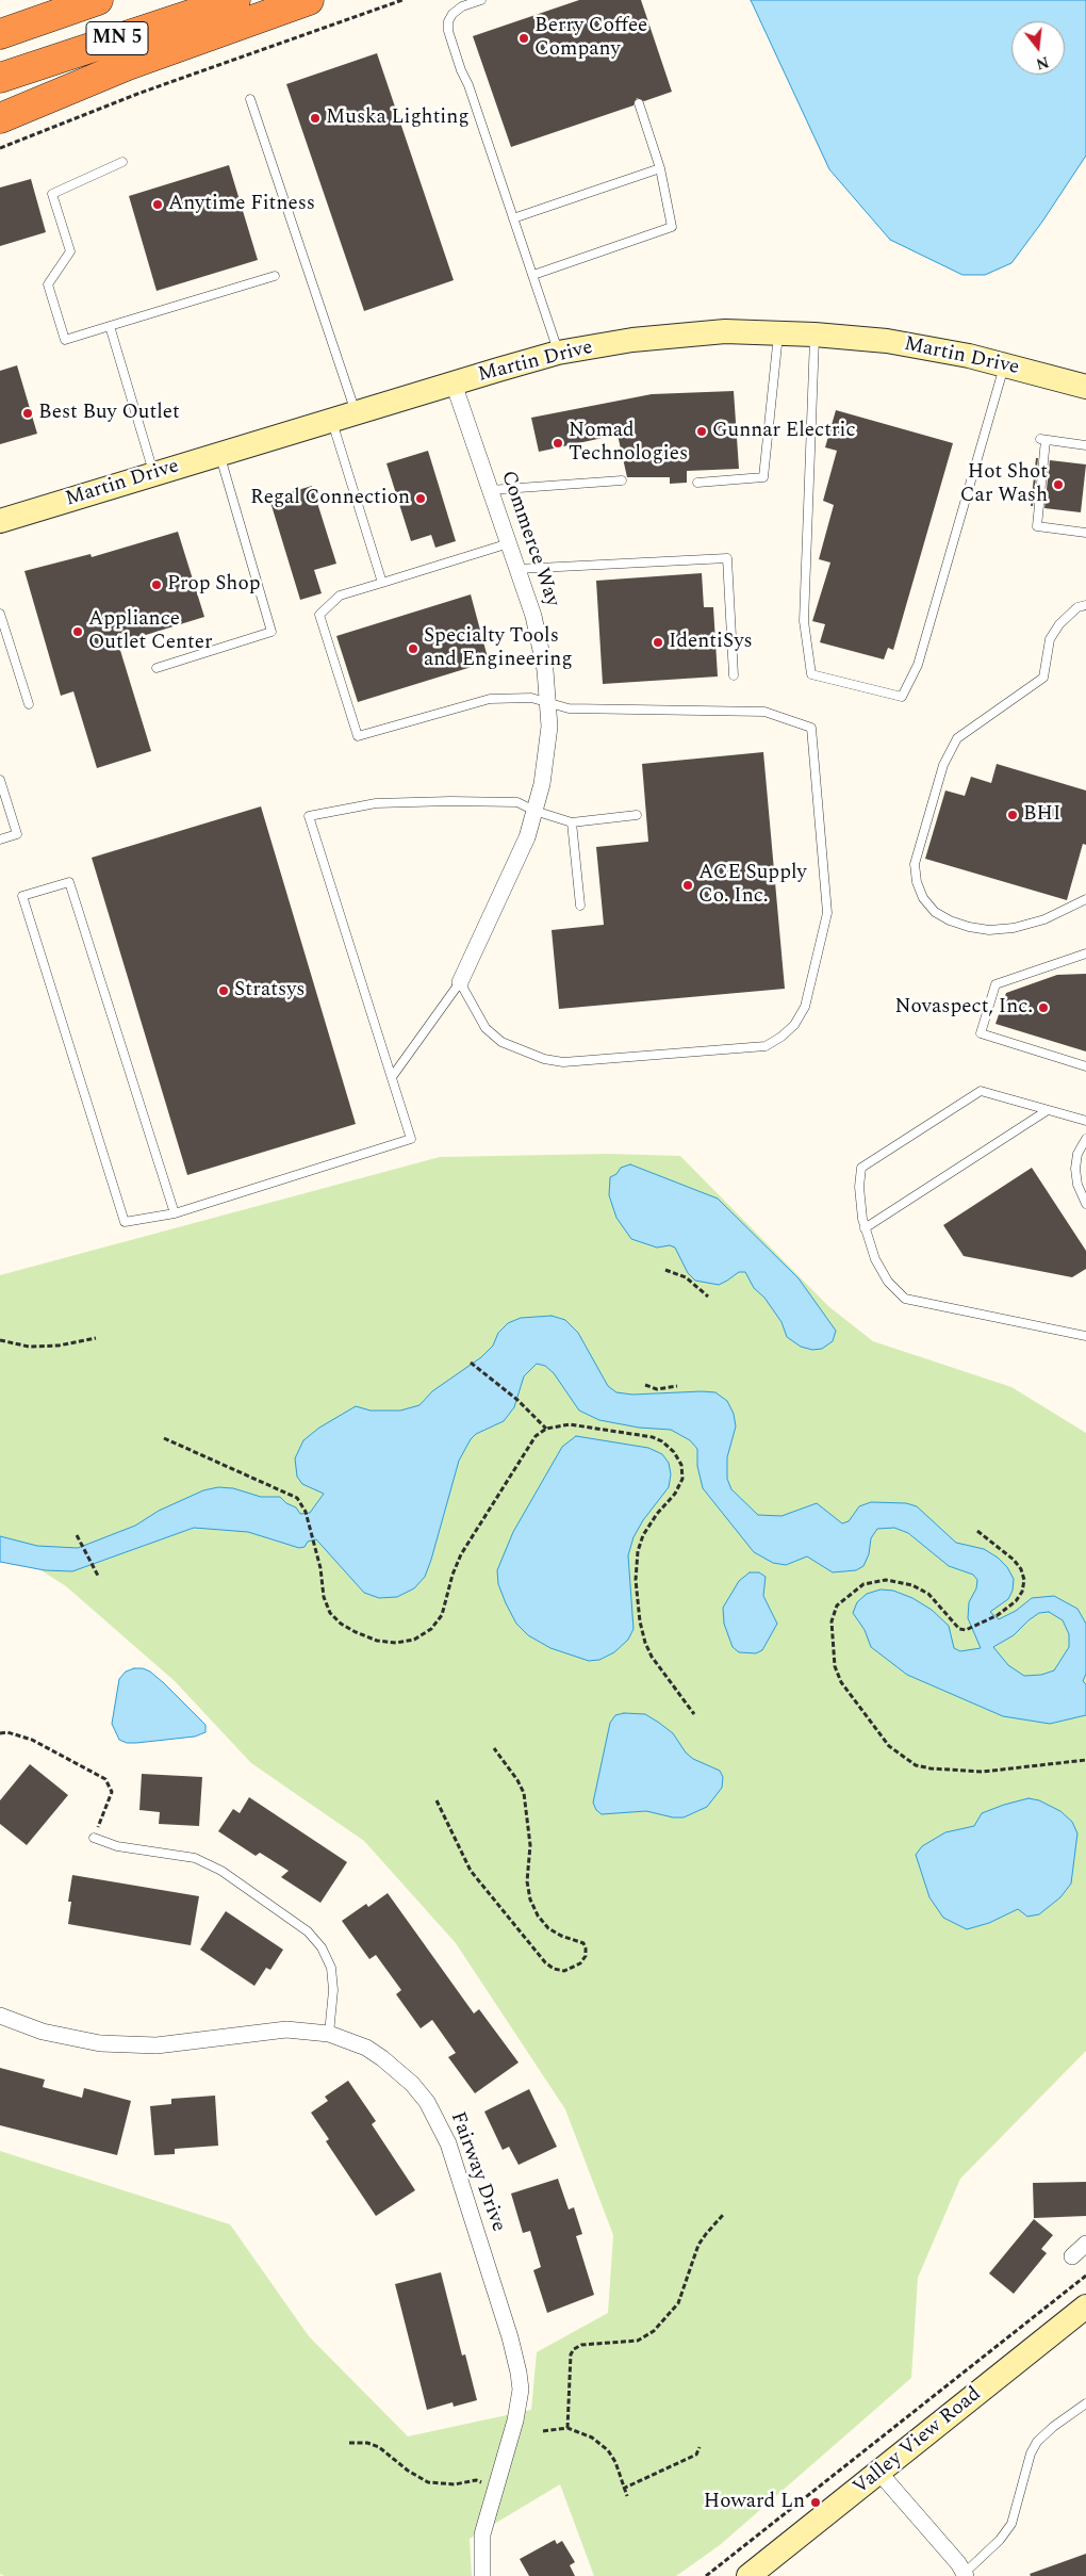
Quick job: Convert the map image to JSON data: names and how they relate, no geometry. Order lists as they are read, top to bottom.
{
  "streets": {
    "highway": ["MN 5"],
    "street": [
      "Martin Drive",
      "Commerce Way",
      "Fairway Drive",
      "Valley View Road"
    ]
  },
  "crossings": [
    ["Martin Drive", "Commerce Way"]
  ],
  "places": [
    "Berry Coffee Company",
    "Muska Lighting",
    "Anytime Fitness",
    "Best Buy Outlet",
    "Gunnar Electric",
    "Nomad Technologies",
    "Hot Shot Car Wash",
    "Regal Connection",
    "Prop Shop",
    "Appliance Outlet Center",
    "IdentiSys",
    "Specialty Tools and Engineering",
    "BHI",
    "ACE Supply Co. Inc.",
    "Stratsys",
    "Novaspect, Inc.",
    "Howard Ln"
  ],
  "north": "bottom"
}
